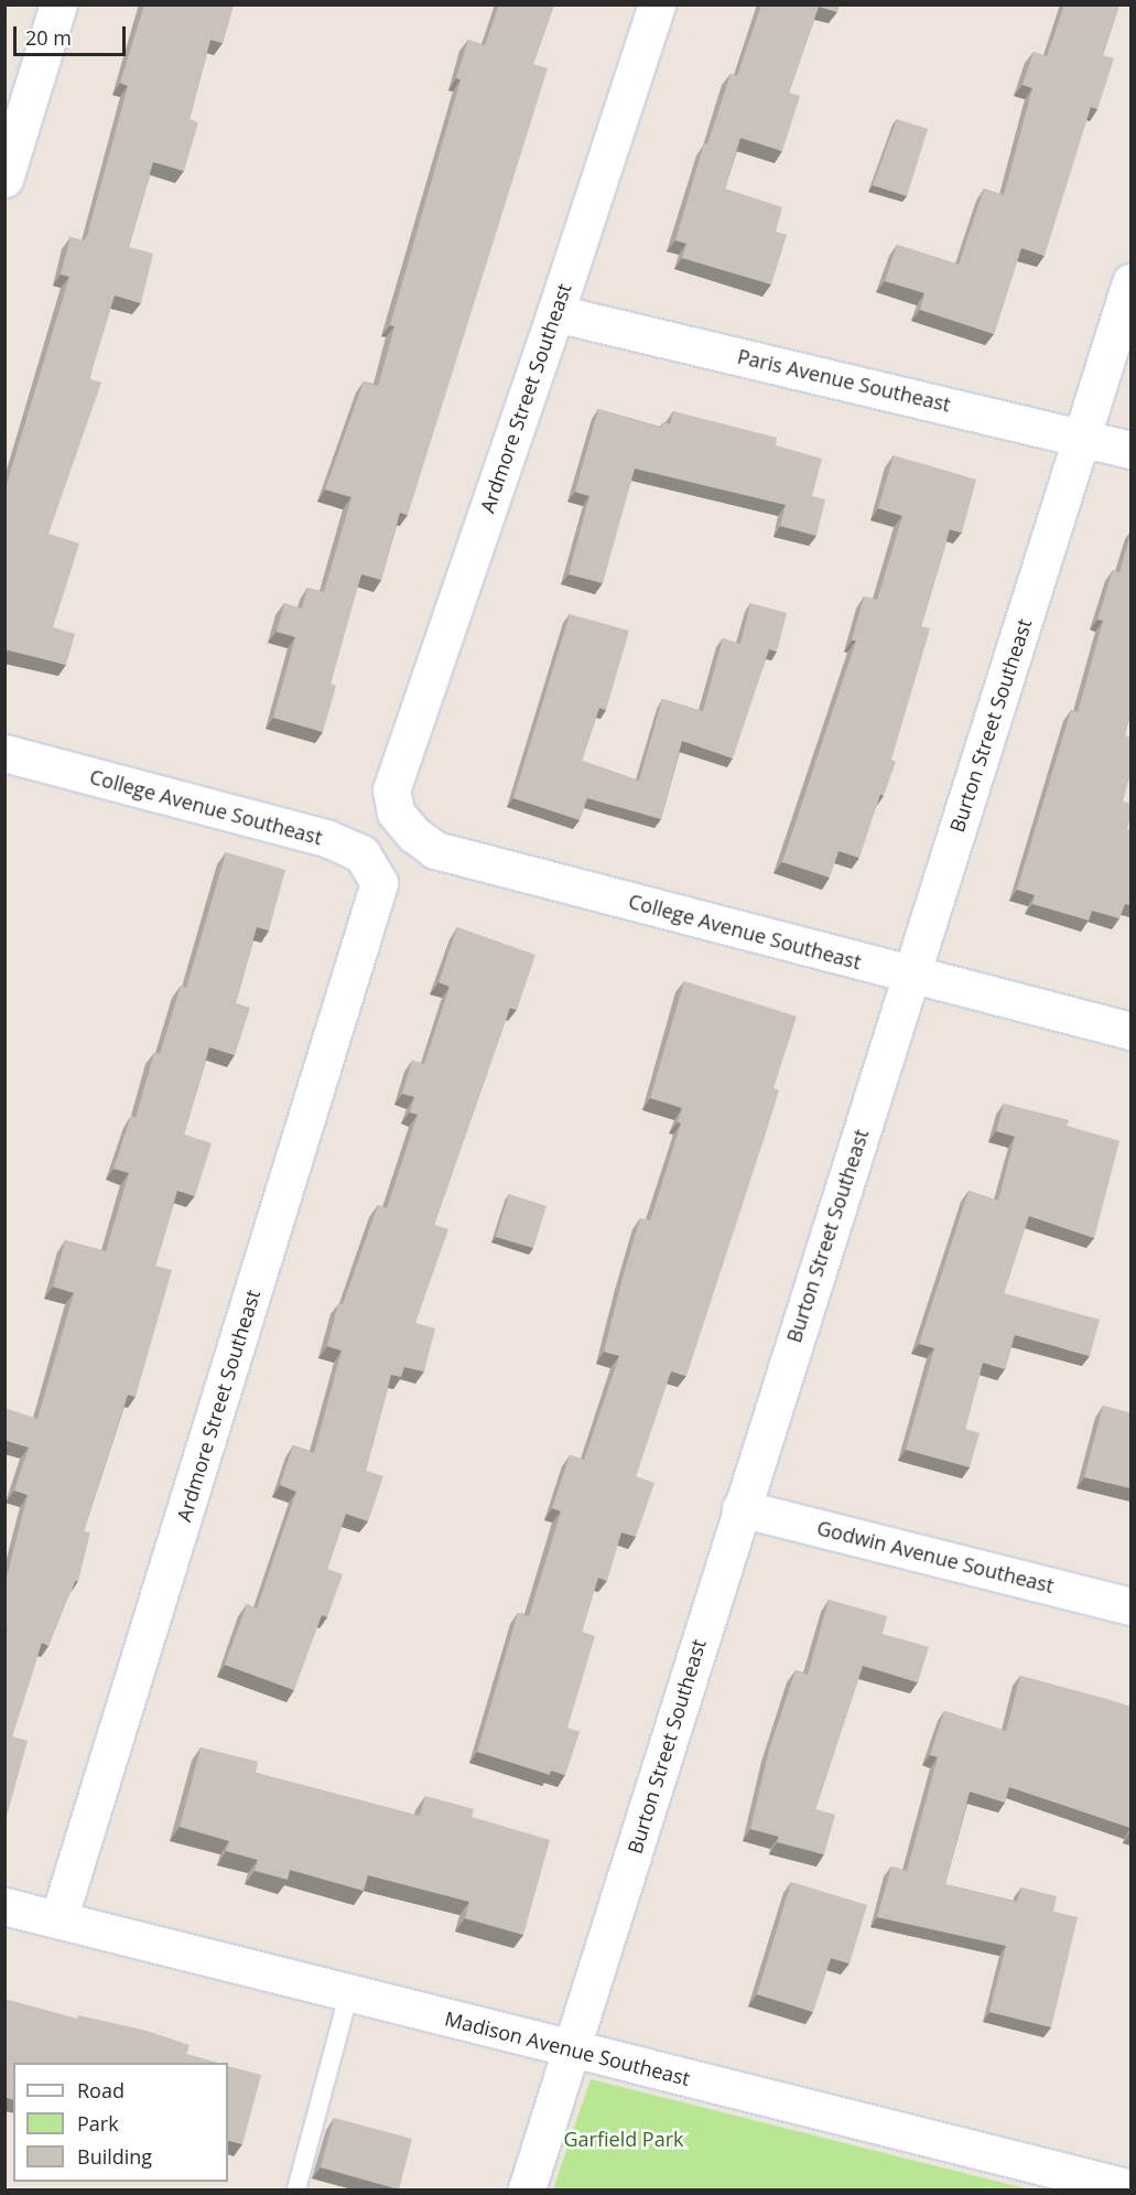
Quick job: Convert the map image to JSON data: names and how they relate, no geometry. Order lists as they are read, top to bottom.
{
  "streets": {
    "street": [
      "Paris Avenue Southeast",
      "Ardmore Street Southeast",
      "Burton Street Southeast",
      "College Avenue Southeast",
      "Godwin Avenue Southeast",
      "Madison Avenue Southeast"
    ]
  },
  "crossings": [
    ["Paris Avenue Southeast", "Ardmore Street Southeast"],
    ["Paris Avenue Southeast", "Burton Street Southeast"],
    ["Ardmore Street Southeast", "College Avenue Southeast"],
    ["Ardmore Street Southeast", "Madison Avenue Southeast"],
    ["Burton Street Southeast", "College Avenue Southeast"],
    ["Burton Street Southeast", "Godwin Avenue Southeast"],
    ["Burton Street Southeast", "Madison Avenue Southeast"]
  ],
  "parks": ["Garfield Park"],
  "legend": ["Road", "Park", "Building"],
  "scale_bar": "20 m"
}
